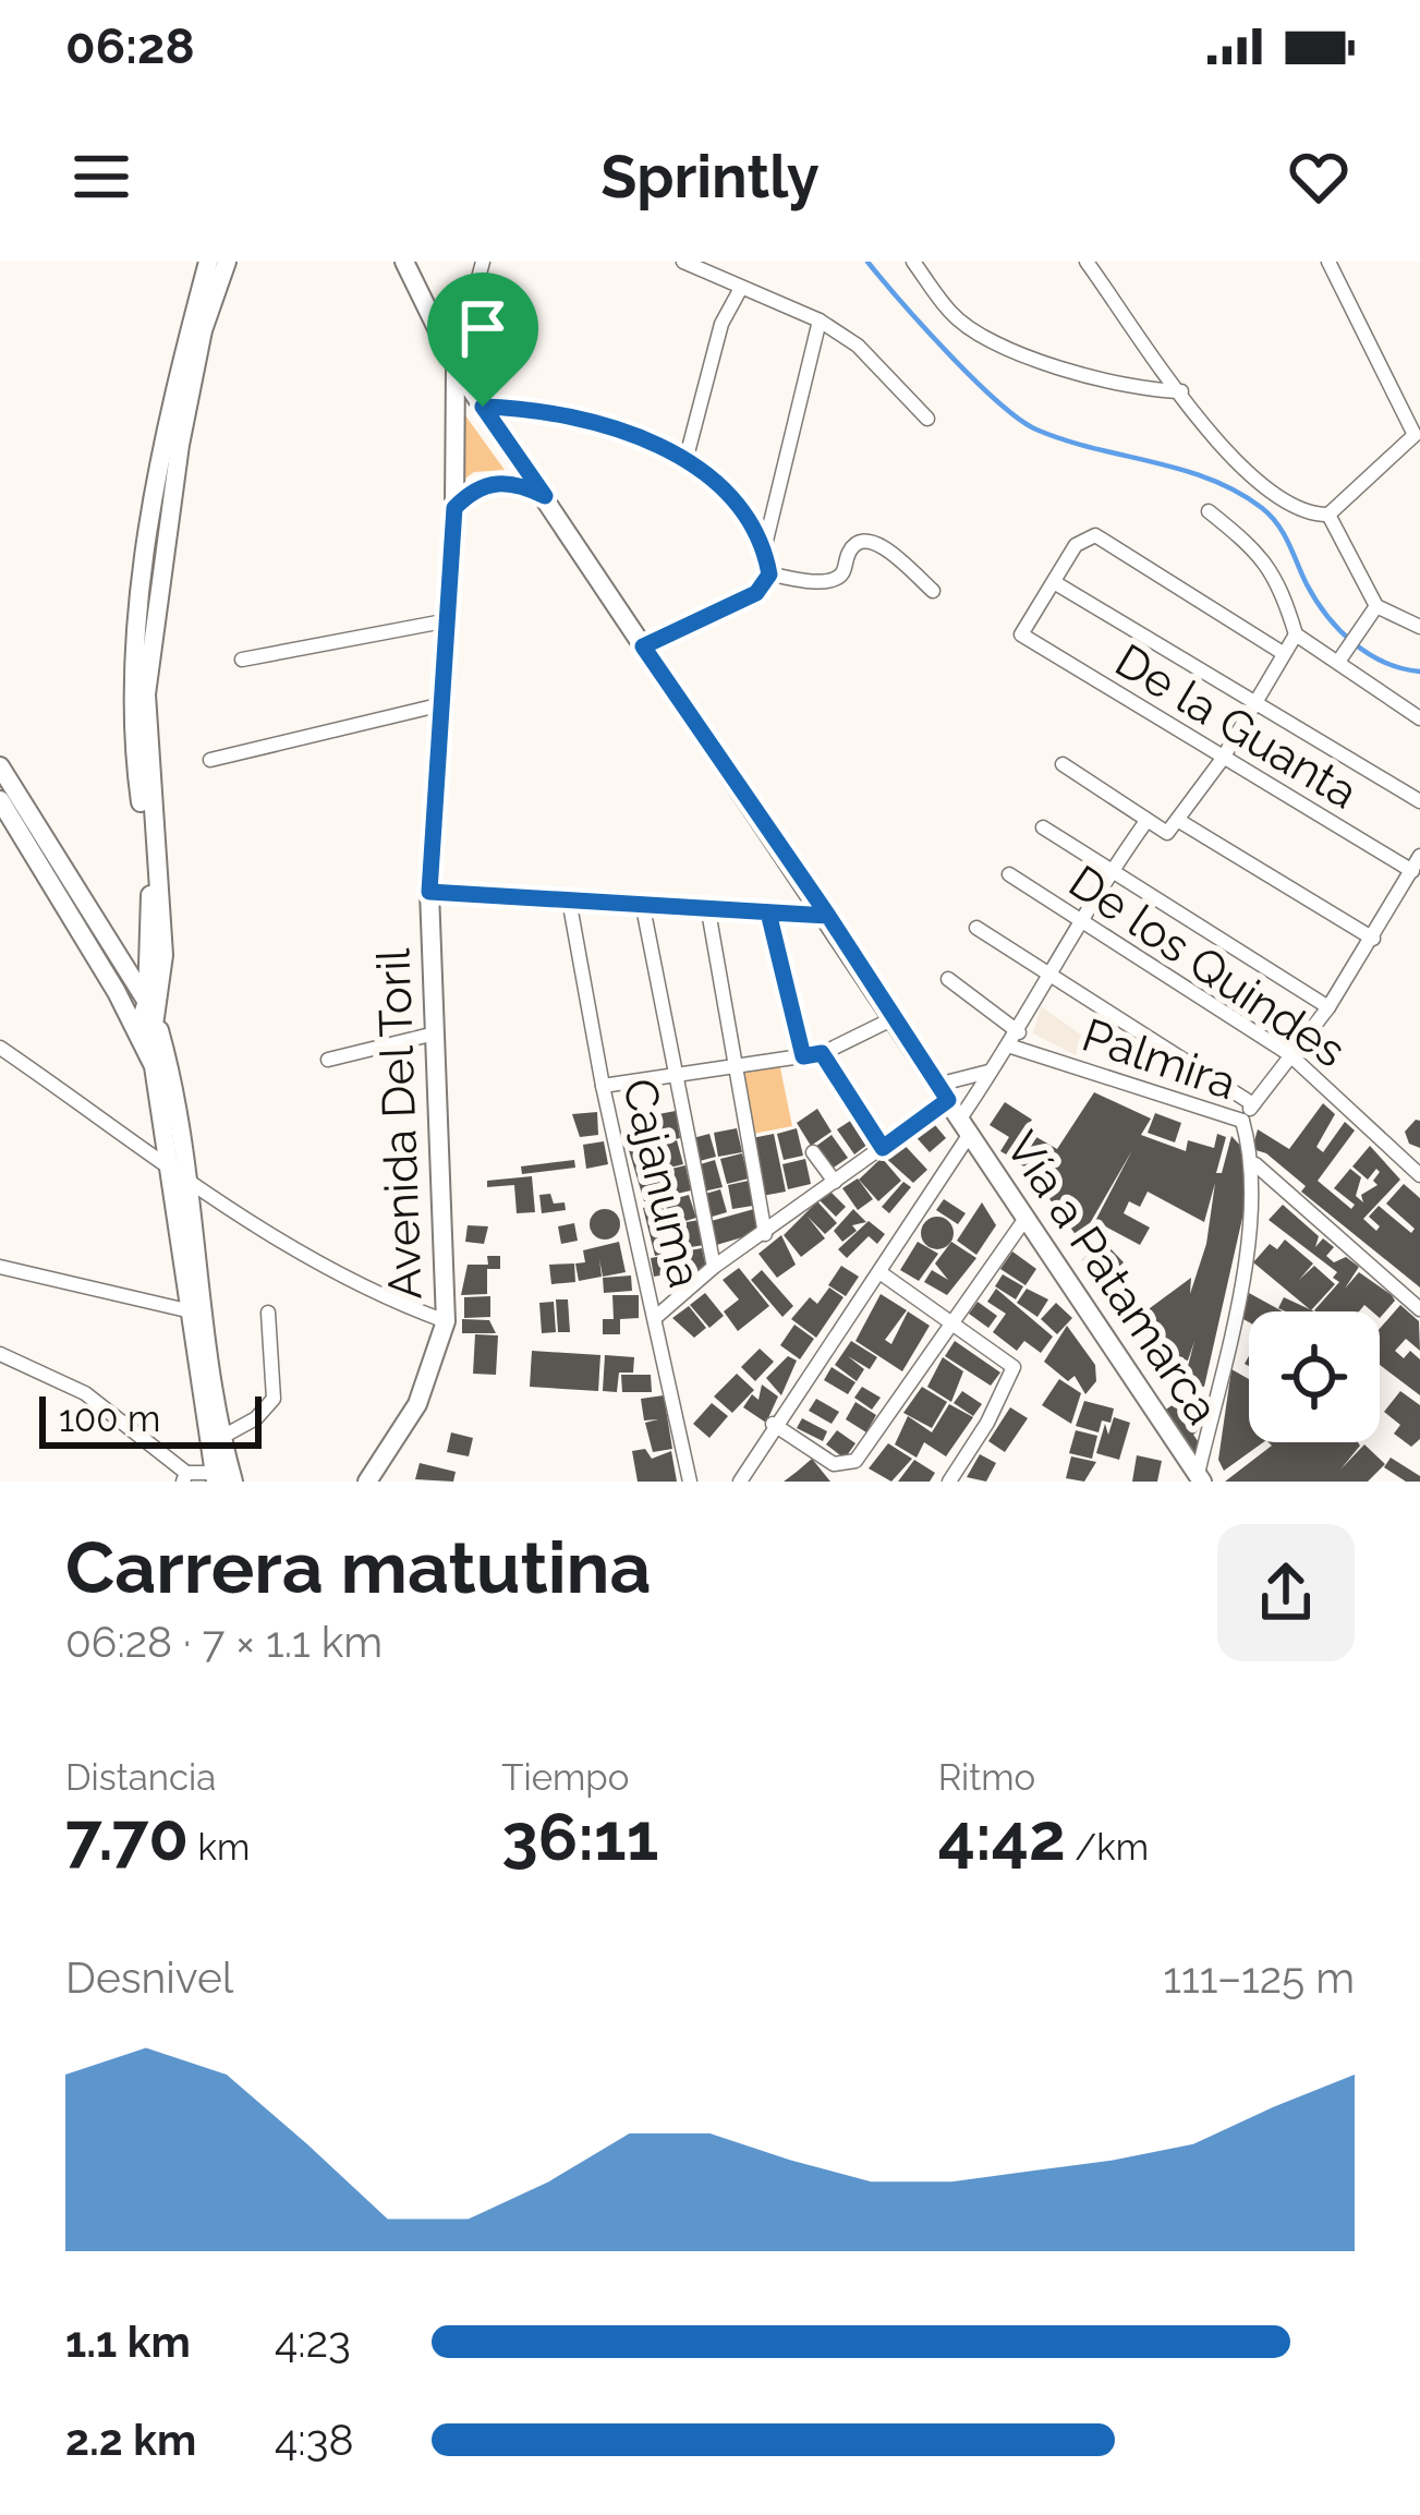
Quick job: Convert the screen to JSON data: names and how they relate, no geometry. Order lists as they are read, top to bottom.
{
  "streets": {
    "street": [
      "De la Guanta",
      "De los Quindes",
      "Palmira",
      "Avenida Del Toril",
      "Cajanuma",
      "Vía a Patamarca"
    ]
  },
  "crossings": [
    ["Palmira", "Vía a Patamarca"],
    ["Avenida Del Toril", "Vía a Patamarca"]
  ],
  "scale_bar": "100 m",
  "page": {
    "status": "06:28",
    "header": "Sprintly",
    "scale": "100 m",
    "heading": ["Carrera matutina", "06:28 · 7 × 1.1 km"],
    "stats": [
      ["Distancia", "7.70 km"],
      ["Tiempo", "36:11"],
      ["Ritmo", "4:42 /km"]
    ],
    "chart": ["Desnivel", "111–125 m"],
    "list": [
      {
        "name": "1.1 km",
        "note": "4:23"
      },
      {
        "name": "2.2 km",
        "note": "4:38"
      }
    ]
  }
}
